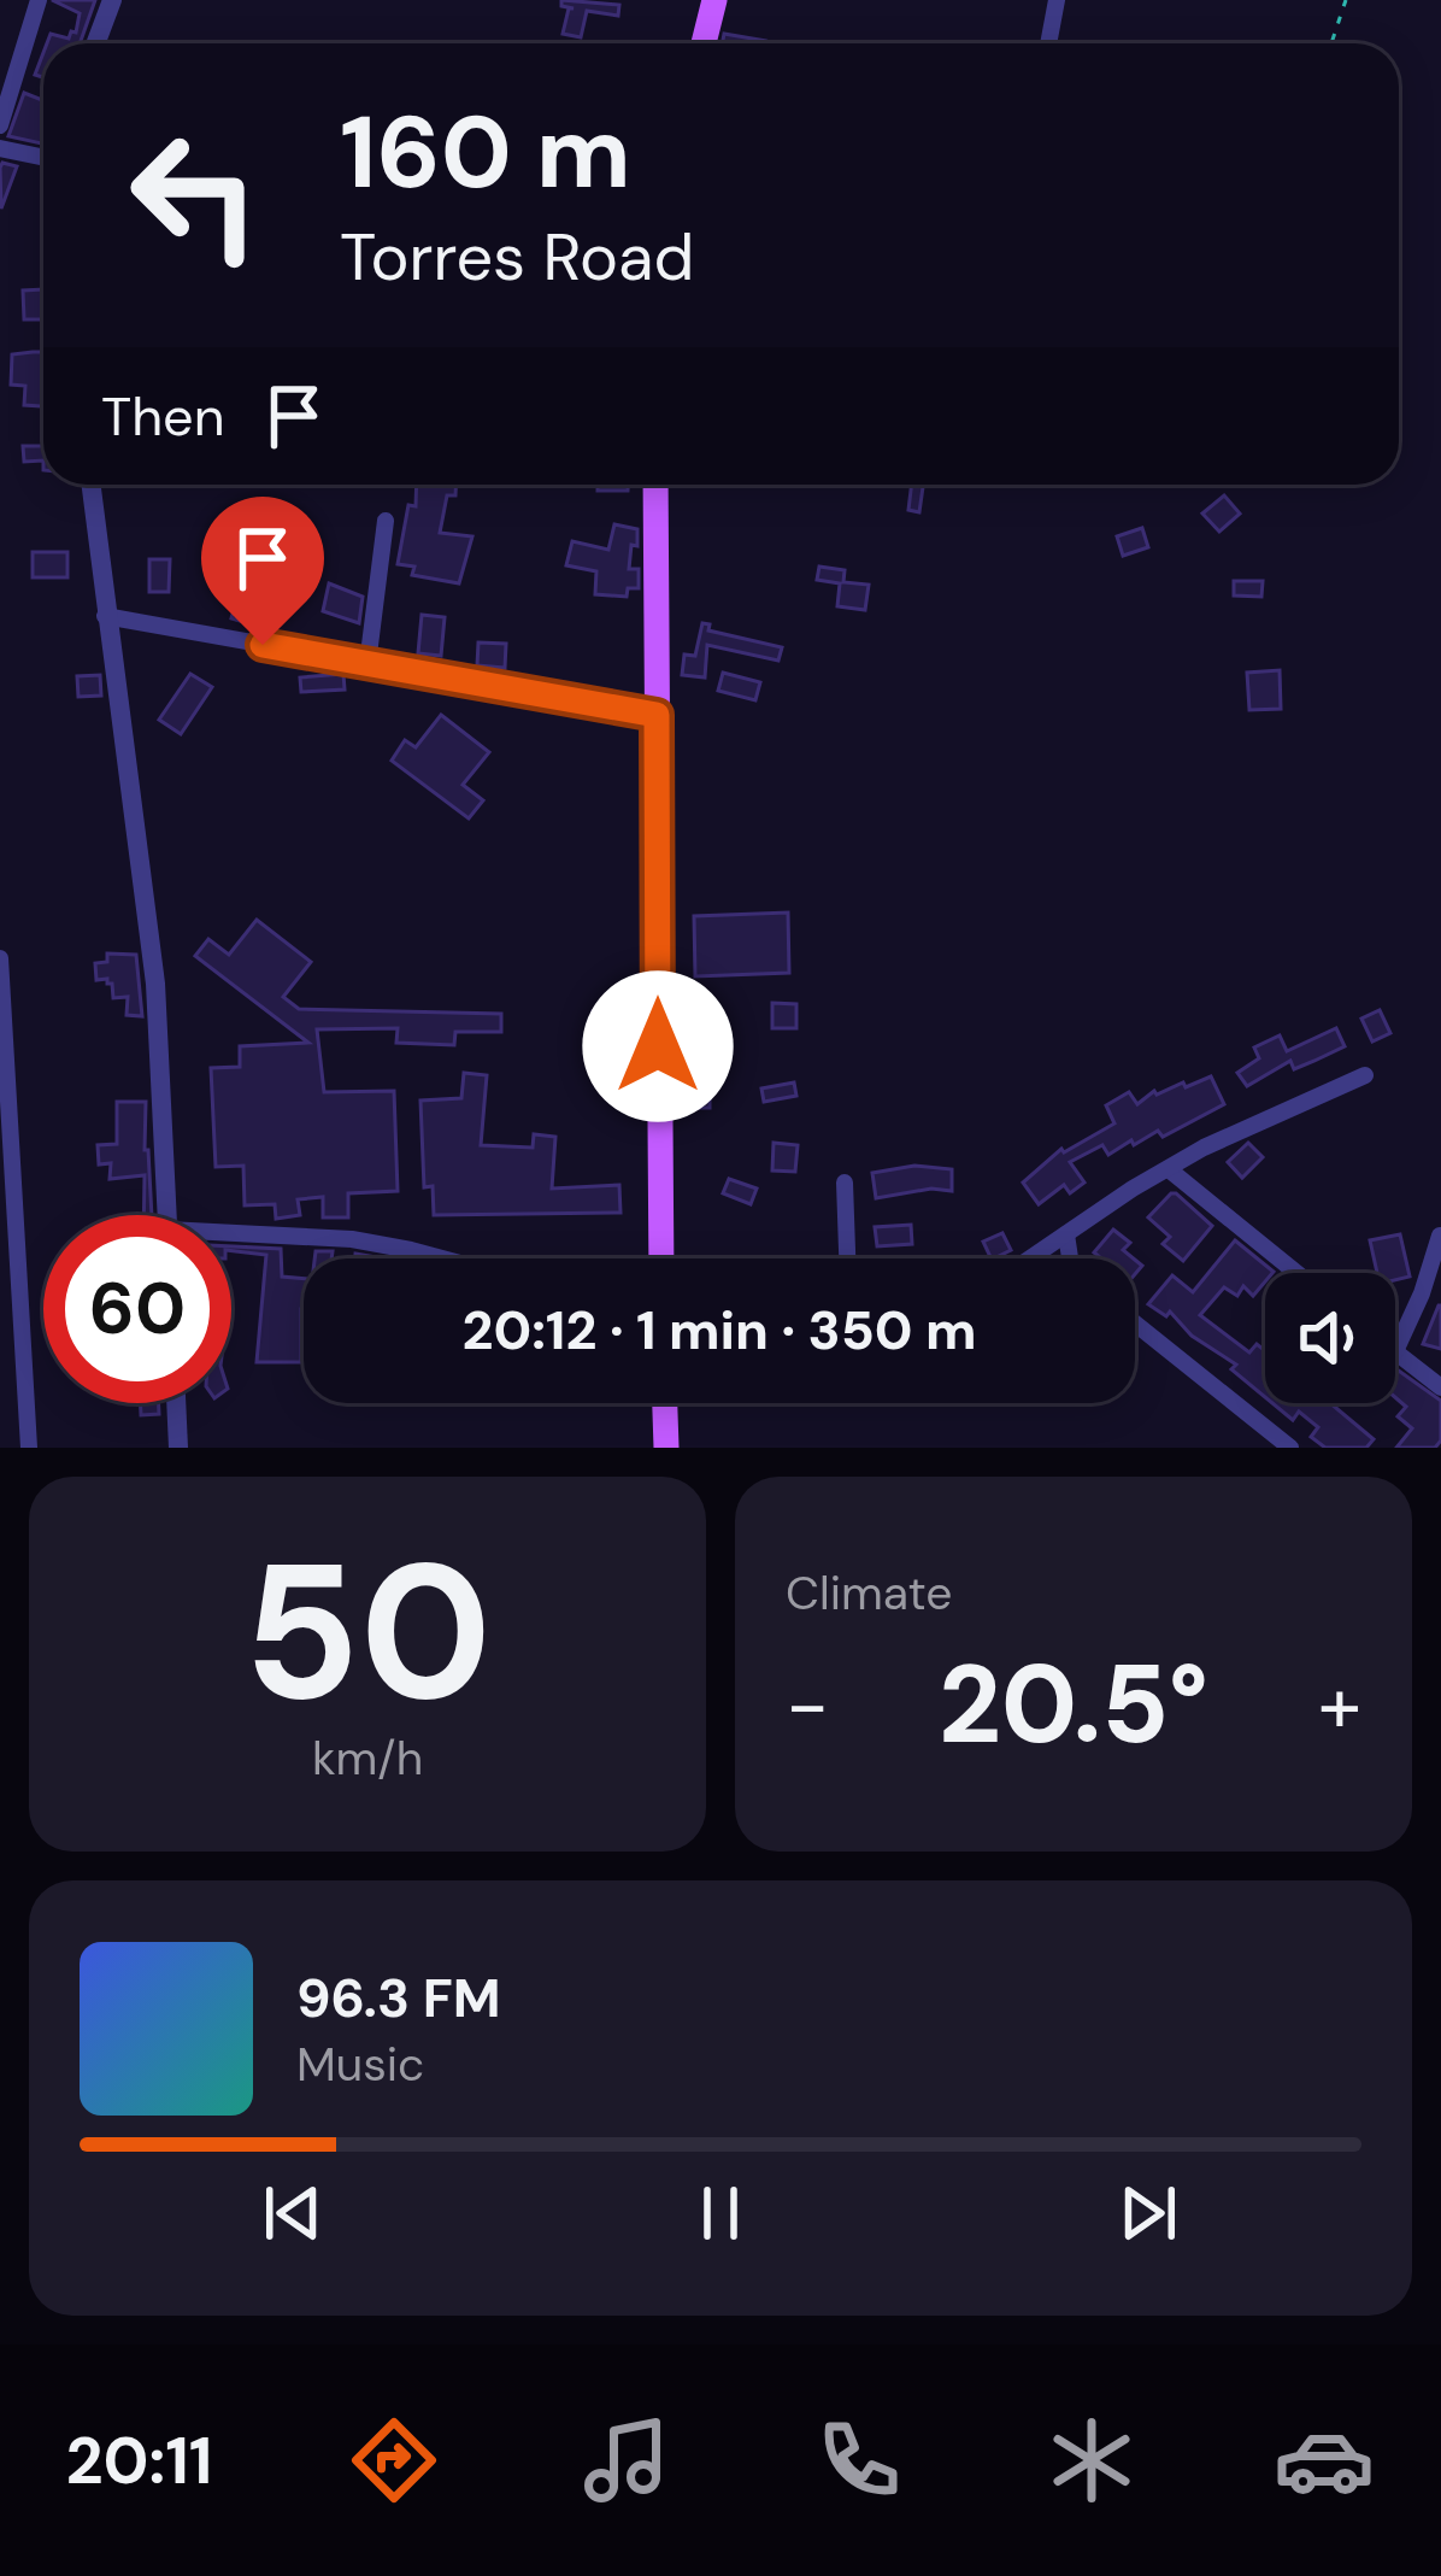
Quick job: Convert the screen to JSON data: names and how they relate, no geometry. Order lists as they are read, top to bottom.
{
  "page": {
    "turn": ["160 m", "Torres Road"],
    "then": "Then",
    "limit": "60",
    "trip": "20:12 · 1 min · 350 m",
    "tile": [
      ["50", "km/h"],
      "Climate"
    ],
    "heat": ["−", "20.5°", "+"],
    "song": ["96.3 FM", "Music"],
    "tabs": "20:11"
  }
}
